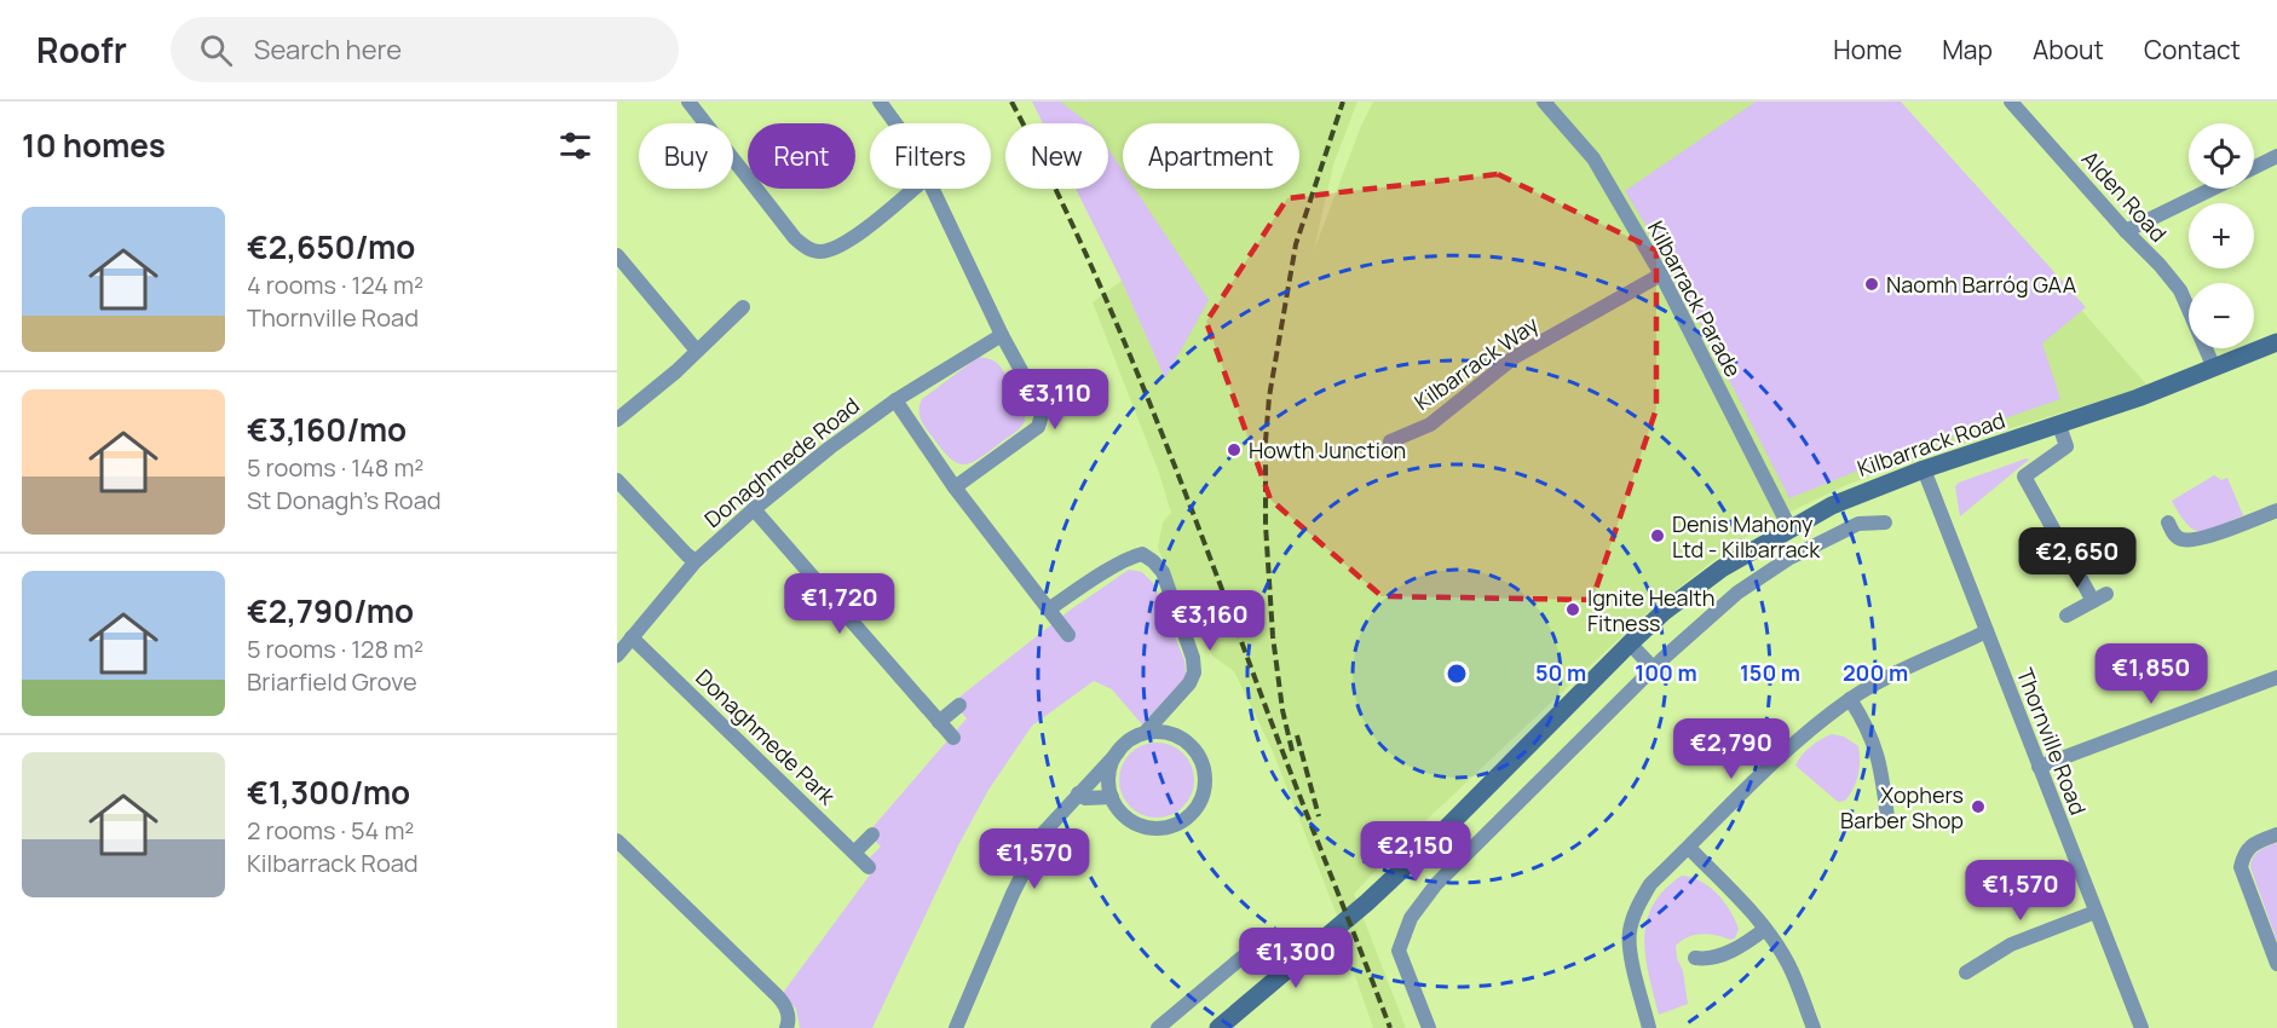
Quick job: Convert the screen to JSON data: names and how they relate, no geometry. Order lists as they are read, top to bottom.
{
  "streets": {
    "main road": ["Kilbarrack Road"],
    "street": [
      "Alden Road",
      "Kilbarrack Parade",
      "Kilbarrack Way",
      "Donaghmede Road",
      "Donaghmede Park",
      "Thornville Road"
    ]
  },
  "crossings": [
    ["Alden Road", "Kilbarrack Road"],
    ["Kilbarrack Parade", "Kilbarrack Way"],
    ["Kilbarrack Parade", "Kilbarrack Road"],
    ["Kilbarrack Road", "Thornville Road"],
    ["Donaghmede Road", "Donaghmede Park"]
  ],
  "places": [
    "Naomh Barróg GAA",
    "Howth Junction",
    "Denis Mahony Ltd - Kilbarrack",
    "Ignite Health Fitness",
    "Xophers Barber Shop"
  ],
  "page": {
    "header": "Roofr",
    "search": "Search here",
    "nav": [
      "Home",
      "Map",
      "About",
      "Contact"
    ],
    "heading": "10 homes",
    "map_buttons": ["+", "−"],
    "chip": [
      "Buy",
      "Rent",
      "Filters",
      "New",
      "Apartment"
    ],
    "list": [
      {
        "name": "€2,650/mo",
        "note": "4 rooms · 124 m² · Thornville Road"
      },
      {
        "name": "€3,160/mo",
        "note": "5 rooms · 148 m² · St Donagh's Road"
      },
      {
        "name": "€2,790/mo",
        "note": "5 rooms · 128 m² · Briarfield Grove"
      },
      {
        "name": "€1,300/mo",
        "note": "2 rooms · 54 m² · Kilbarrack Road"
      }
    ],
    "price": [
      "€3,110",
      "€2,650",
      "€1,720",
      "€3,160",
      "€1,850",
      "€2,790",
      "€2,150",
      "€1,570",
      "€1,570",
      "€1,300"
    ]
  },
  "rings": [
    "50 m",
    "100 m",
    "150 m",
    "200 m"
  ]
}
